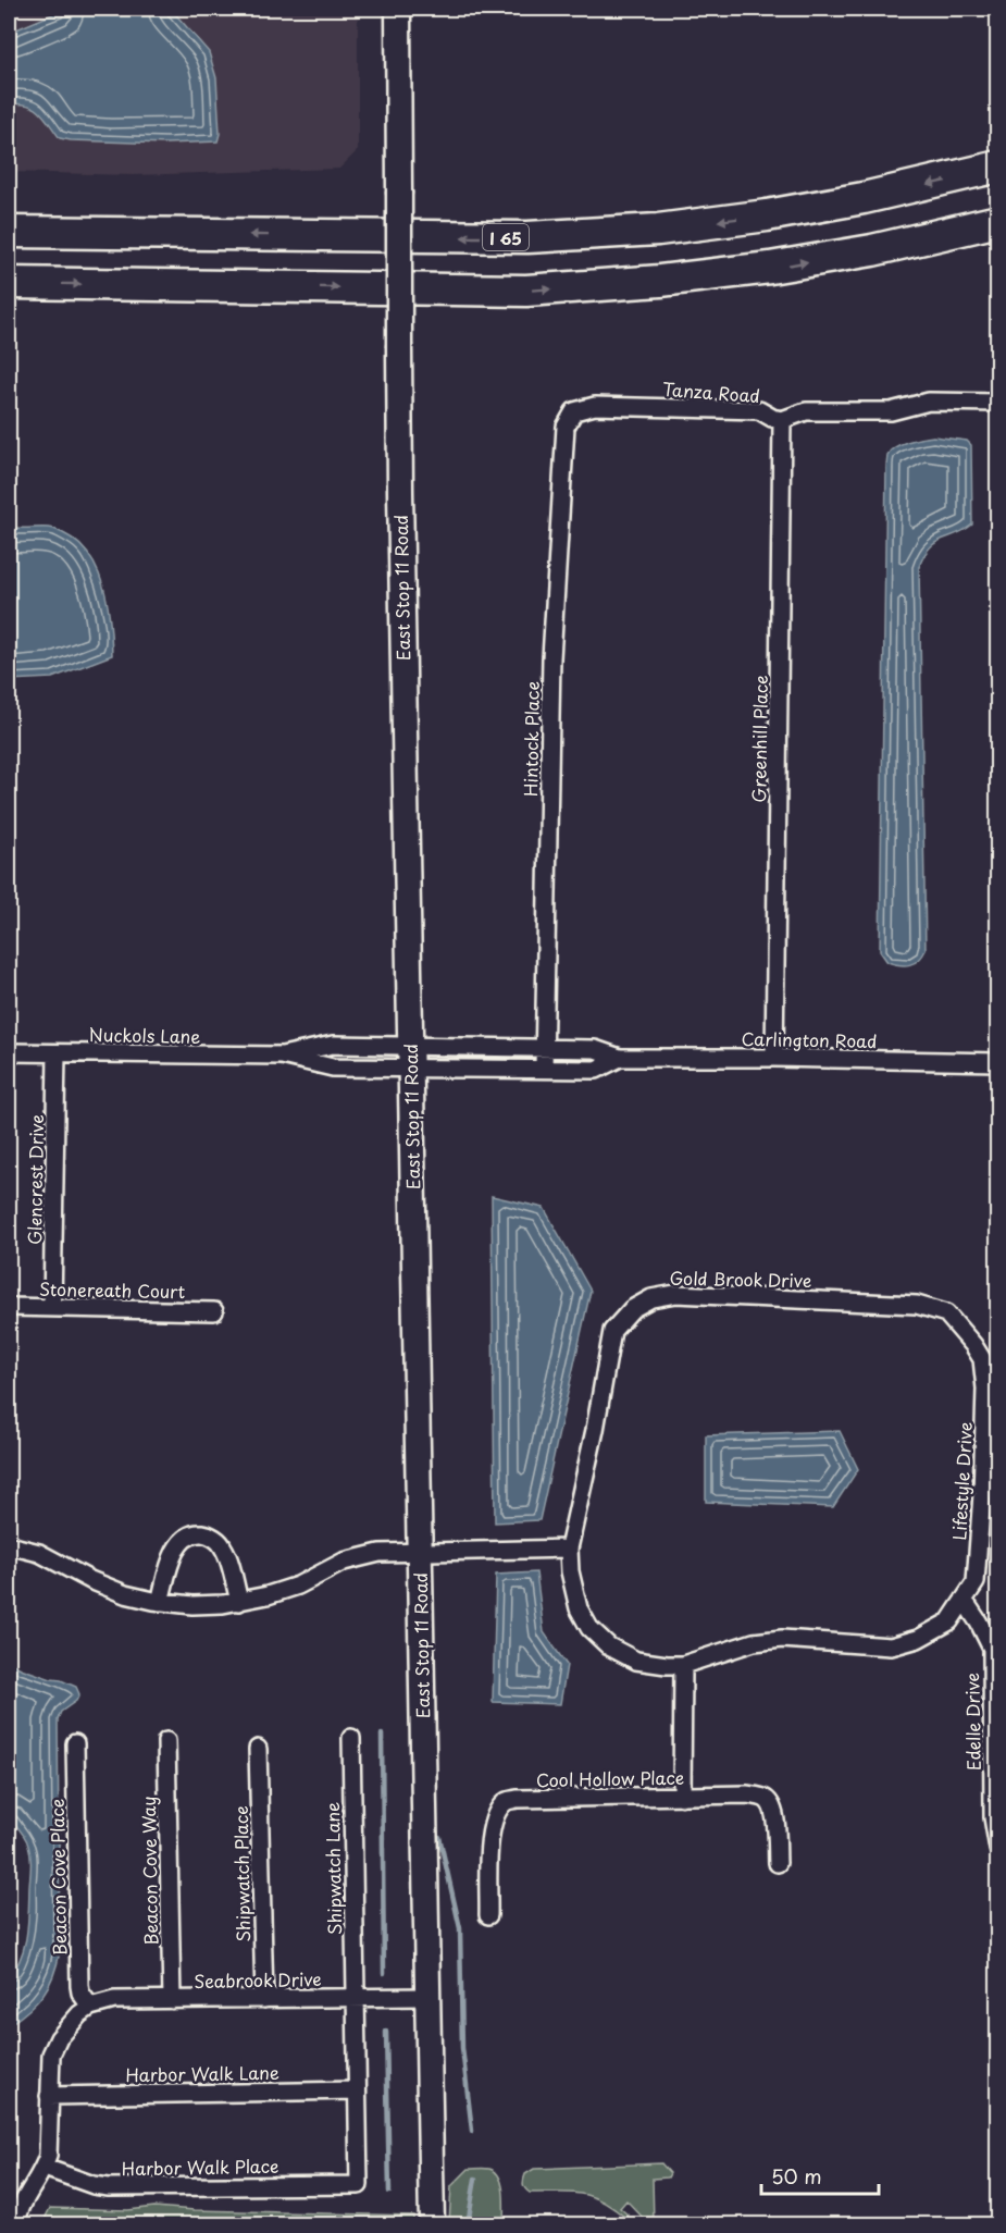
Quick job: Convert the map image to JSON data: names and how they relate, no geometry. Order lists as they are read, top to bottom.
{
  "streets": {
    "highway": ["I 65"],
    "main road": ["East Stop 11 Road"],
    "street": [
      "Tanza Road",
      "Hintock Place",
      "Greenhill Place",
      "Nuckols Lane",
      "Carlington Road",
      "Glencrest Drive",
      "Gold Brook Drive",
      "Stonereath Court",
      "Lifestyle Drive",
      "Edelle Drive",
      "Cool Hollow Place",
      "Shipwatch Lane",
      "Beacon Cove Way",
      "Shipwatch Place",
      "Beacon Cove Place",
      "Seabrook Drive",
      "Harbor Walk Lane",
      "Harbor Walk Place"
    ]
  },
  "crossings": [
    ["Tanza Road", "Hintock Place"],
    ["Tanza Road", "Greenhill Place"],
    ["East Stop 11 Road", "Nuckols Lane"],
    ["East Stop 11 Road", "Carlington Road"],
    ["East Stop 11 Road", "Seabrook Drive"],
    ["Hintock Place", "Carlington Road"],
    ["Greenhill Place", "Carlington Road"],
    ["Nuckols Lane", "Carlington Road"],
    ["Nuckols Lane", "Glencrest Drive"],
    ["Glencrest Drive", "Stonereath Court"],
    ["Gold Brook Drive", "Lifestyle Drive"],
    ["Lifestyle Drive", "Edelle Drive"],
    ["Shipwatch Lane", "Seabrook Drive"],
    ["Shipwatch Lane", "Harbor Walk Lane"],
    ["Shipwatch Lane", "Harbor Walk Place"],
    ["Beacon Cove Way", "Seabrook Drive"],
    ["Shipwatch Place", "Seabrook Drive"],
    ["Beacon Cove Place", "Seabrook Drive"]
  ],
  "scale_bar": "50 m"
}
